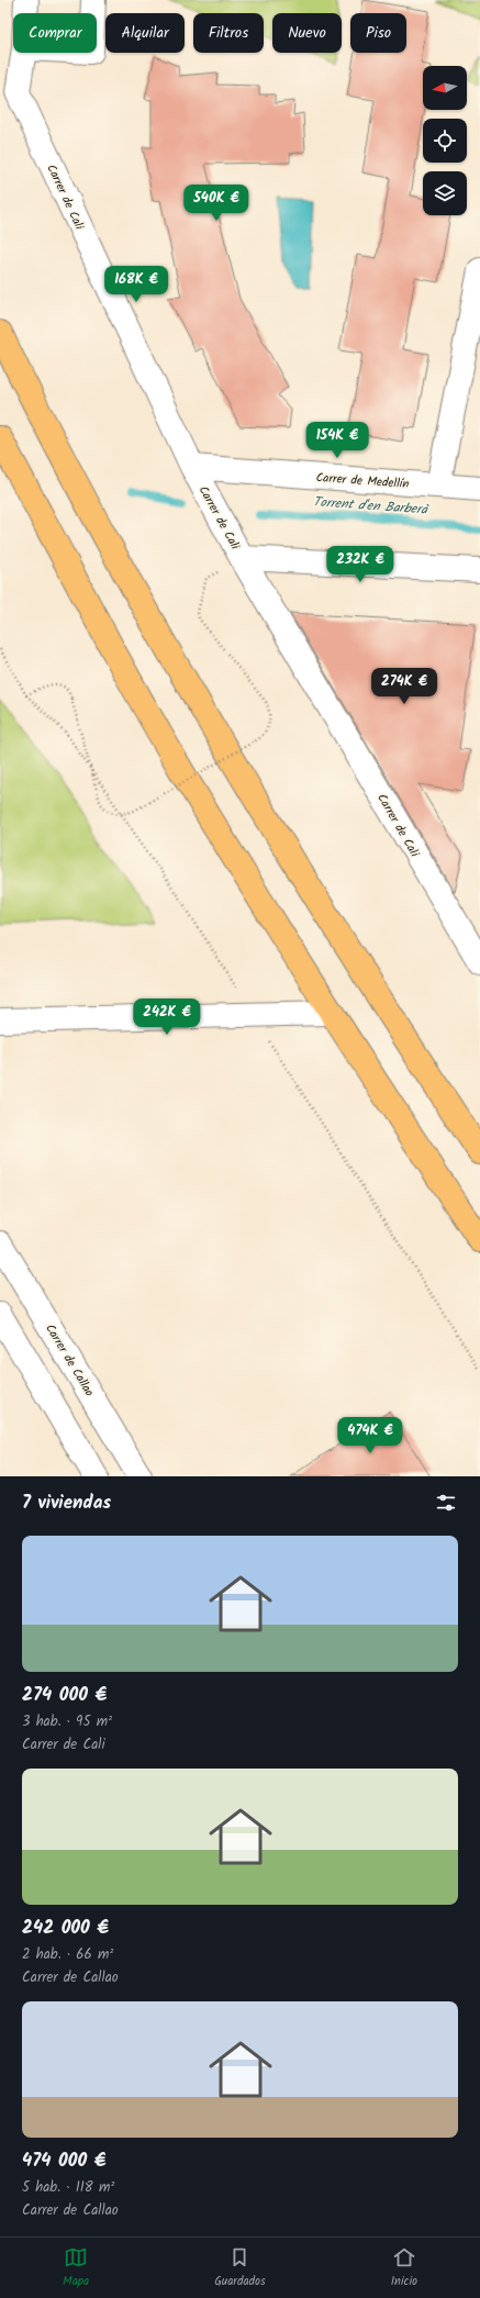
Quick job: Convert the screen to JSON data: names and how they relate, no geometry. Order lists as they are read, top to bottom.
{
  "streets": {
    "street": ["Carrer de Cali", "Carrer de Medellín", "Carrer de Callao"]
  },
  "crossings": [
    ["Carrer de Cali", "Carrer de Medellín"]
  ],
  "water": ["Torrent d'en Barberà"],
  "north": "left",
  "page": {
    "chip": [
      "Comprar",
      "Alquilar",
      "Filtros",
      "Nuevo",
      "Piso"
    ],
    "price": [
      "540K €",
      "168K €",
      "154K €",
      "232K €",
      "274K €",
      "242K €",
      "474K €"
    ],
    "heading": "7 viviendas",
    "list": [
      {
        "name": "274 000 €",
        "note": "3 hab. · 95 m² · Carrer de Cali"
      },
      {
        "name": "242 000 €",
        "note": "2 hab. · 66 m² · Carrer de Callao"
      },
      {
        "name": "474 000 €",
        "note": "5 hab. · 118 m² · Carrer de Callao"
      }
    ],
    "tabs": ["Mapa", "Guardados", "Inicio"]
  }
}
